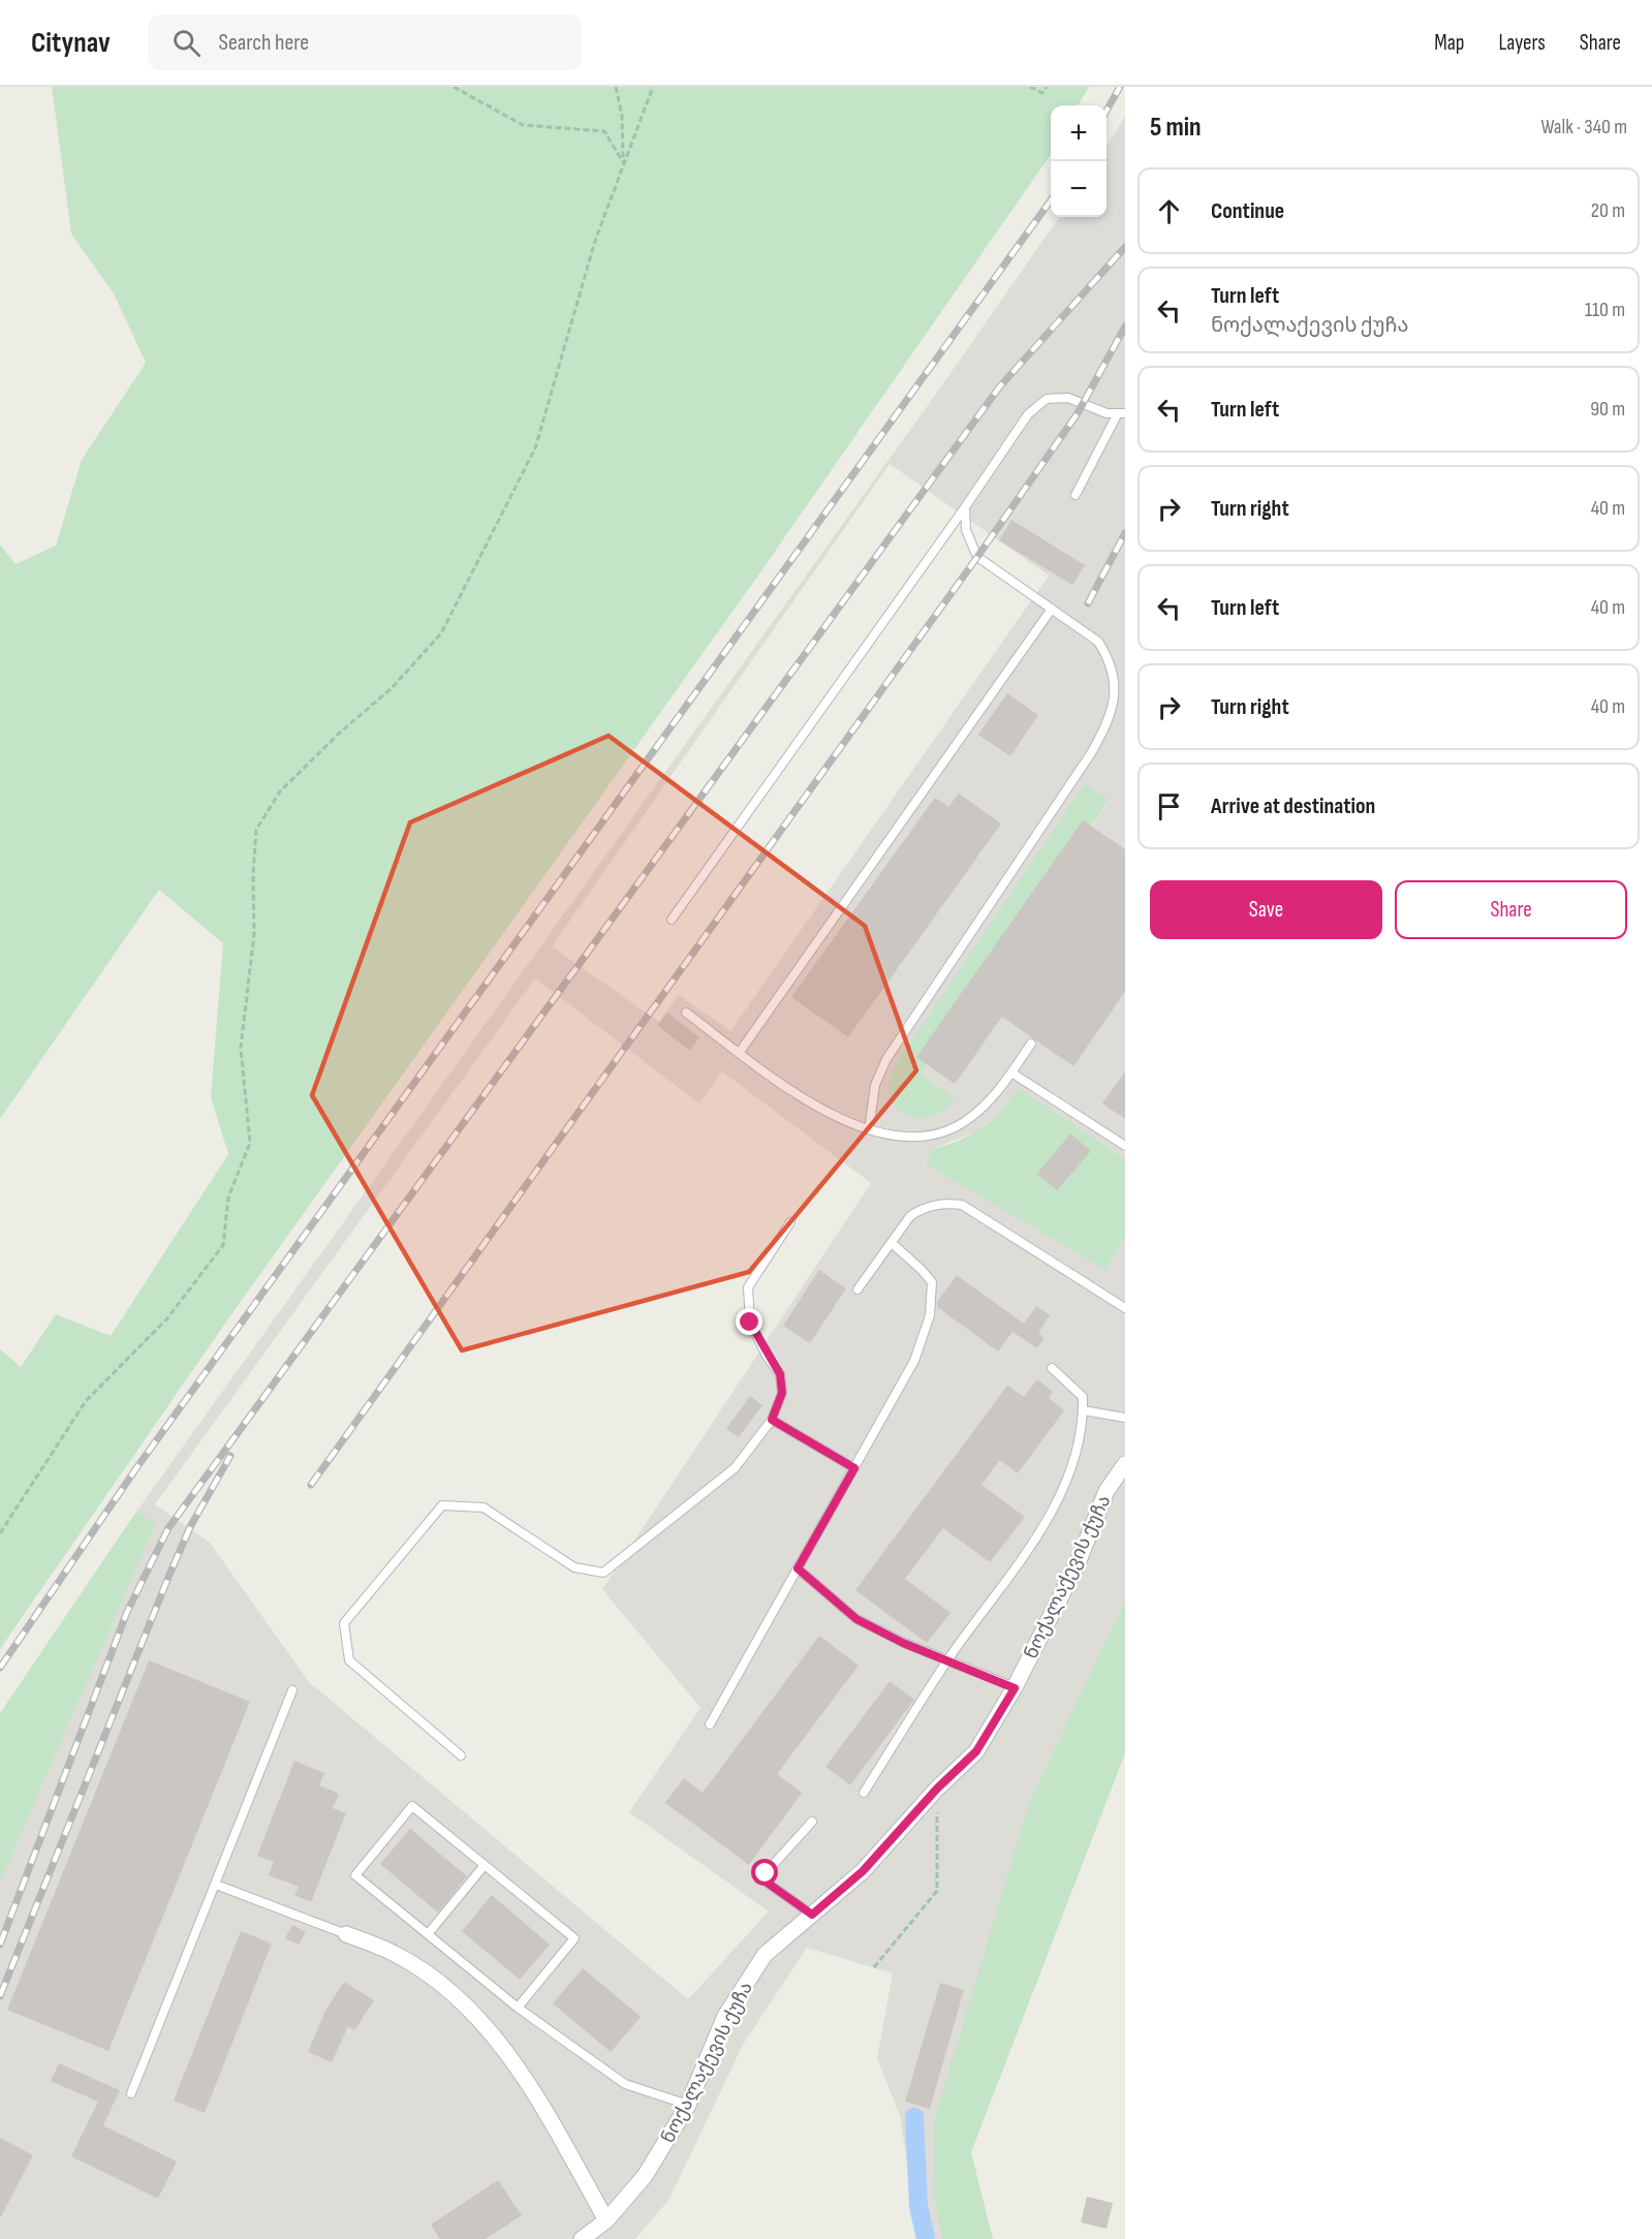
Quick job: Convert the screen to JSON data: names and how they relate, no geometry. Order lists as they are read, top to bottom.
{
  "streets": {
    "street": ["ნოქალაქევის ქუჩა"]
  },
  "page": {
    "header": "Citynav",
    "search": "Search here",
    "nav": ["Map", "Layers", "Share"],
    "heading": ["5 min", "Walk · 340 m"],
    "map_buttons": ["+", "−"],
    "list": [
      ["Continue", "20 m"],
      ["Turn left", "ნოქალაქევის ქუჩა", "110 m"],
      ["Turn left", "90 m"],
      ["Turn right", "40 m"],
      ["Turn left", "40 m"],
      ["Turn right", "40 m"],
      "Arrive at destination"
    ],
    "buttons": ["Save", "Share"]
  }
}
